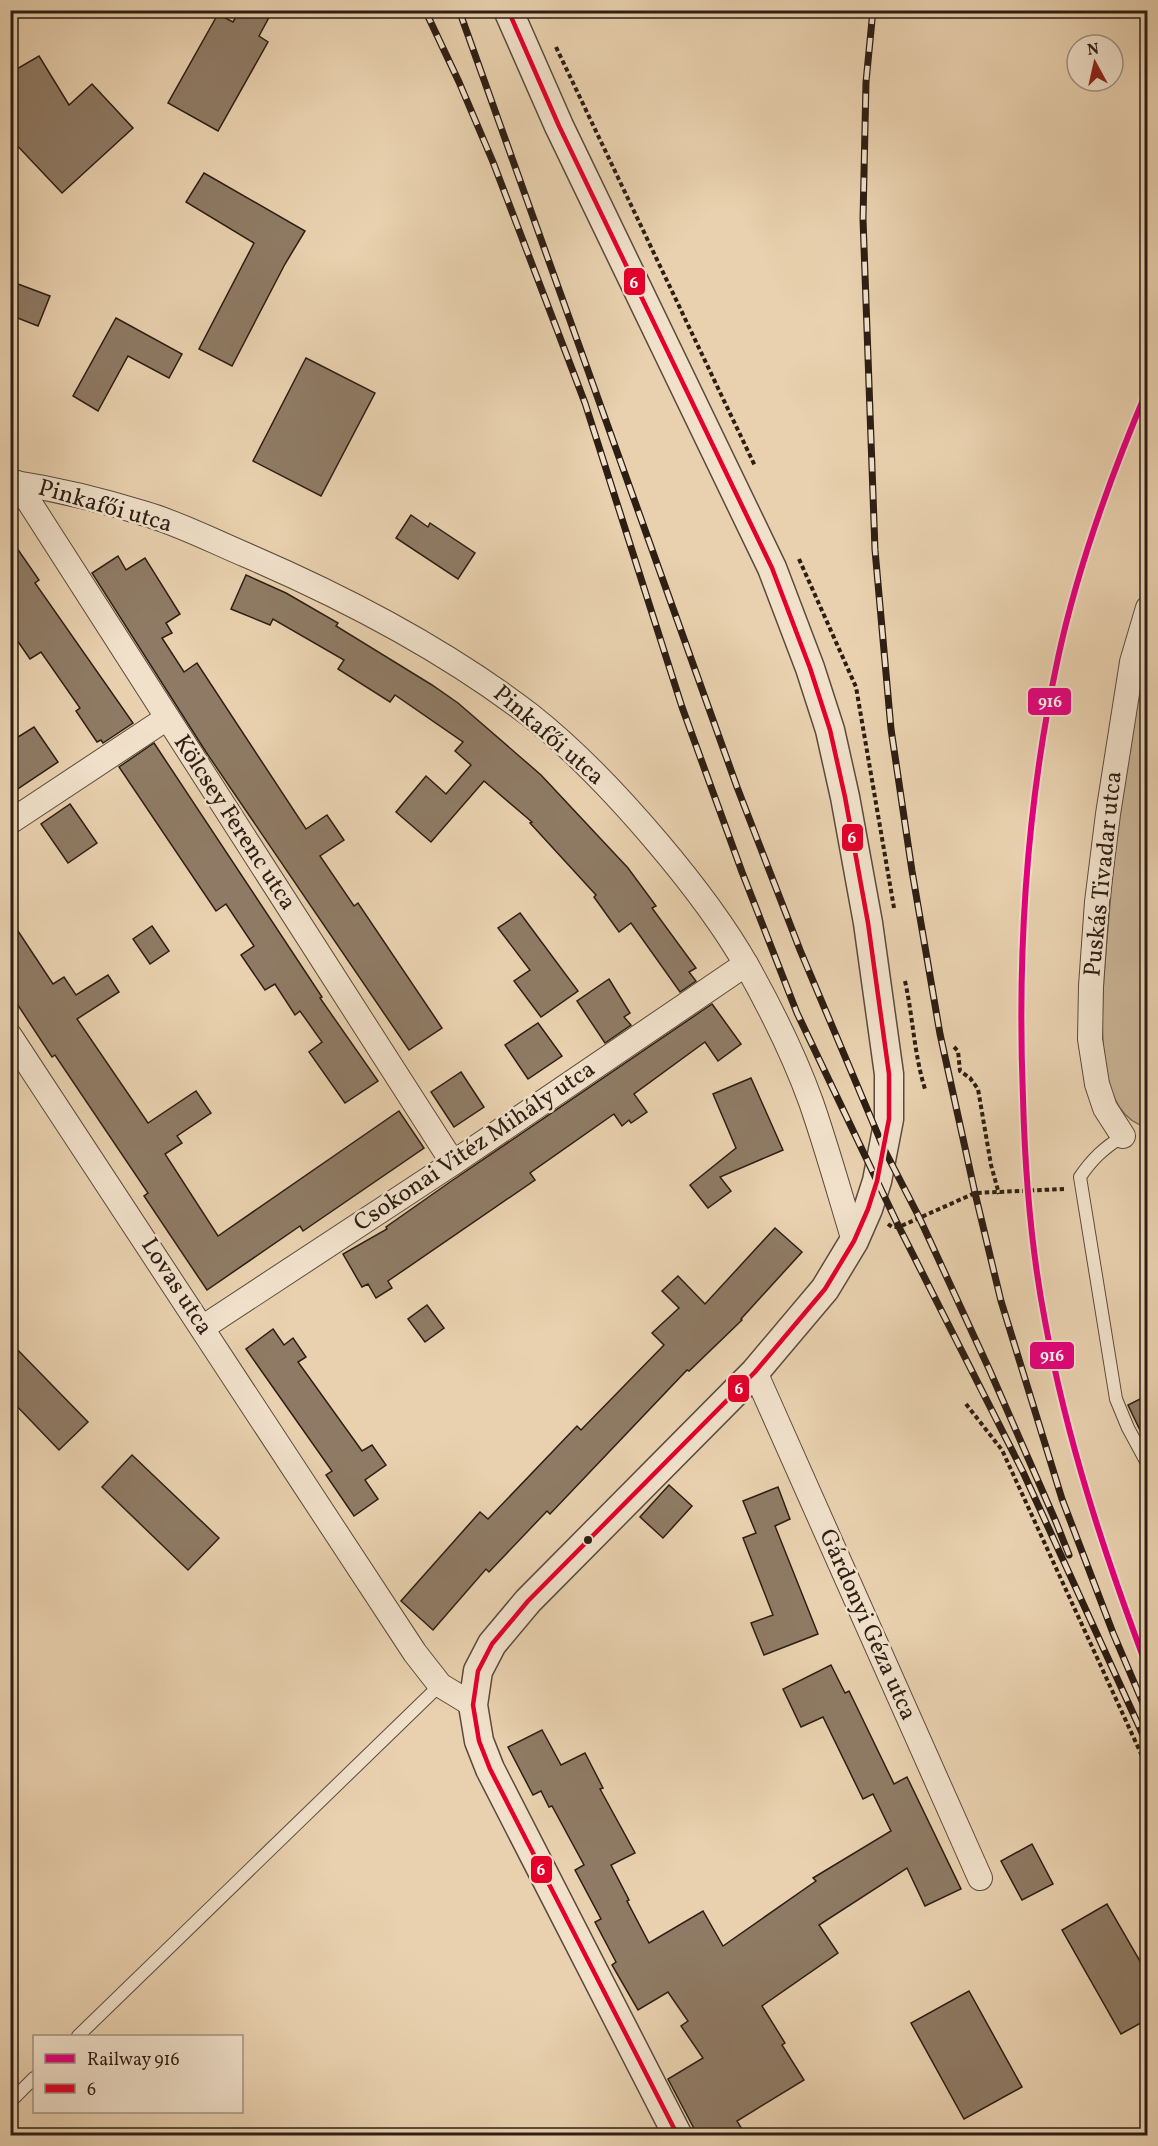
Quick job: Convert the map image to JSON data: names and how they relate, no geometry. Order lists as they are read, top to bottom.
{
  "streets": {
    "street": [
      "Pinkafői utca",
      "Kölcsey Ferenc utca",
      "Puskás Tivadar utca",
      "Csokonai Vitéz Mihály utca",
      "Lovas utca",
      "Gárdonyi Géza utca"
    ]
  },
  "crossings": [
    ["Pinkafői utca", "Kölcsey Ferenc utca"],
    ["Pinkafői utca", "Csokonai Vitéz Mihály utca"],
    ["Kölcsey Ferenc utca", "Csokonai Vitéz Mihály utca"],
    ["Csokonai Vitéz Mihály utca", "Lovas utca"]
  ],
  "lines": ["transit line 6", "rail line 916"],
  "legend": ["Railway 916", "6"],
  "north": "top"
}
